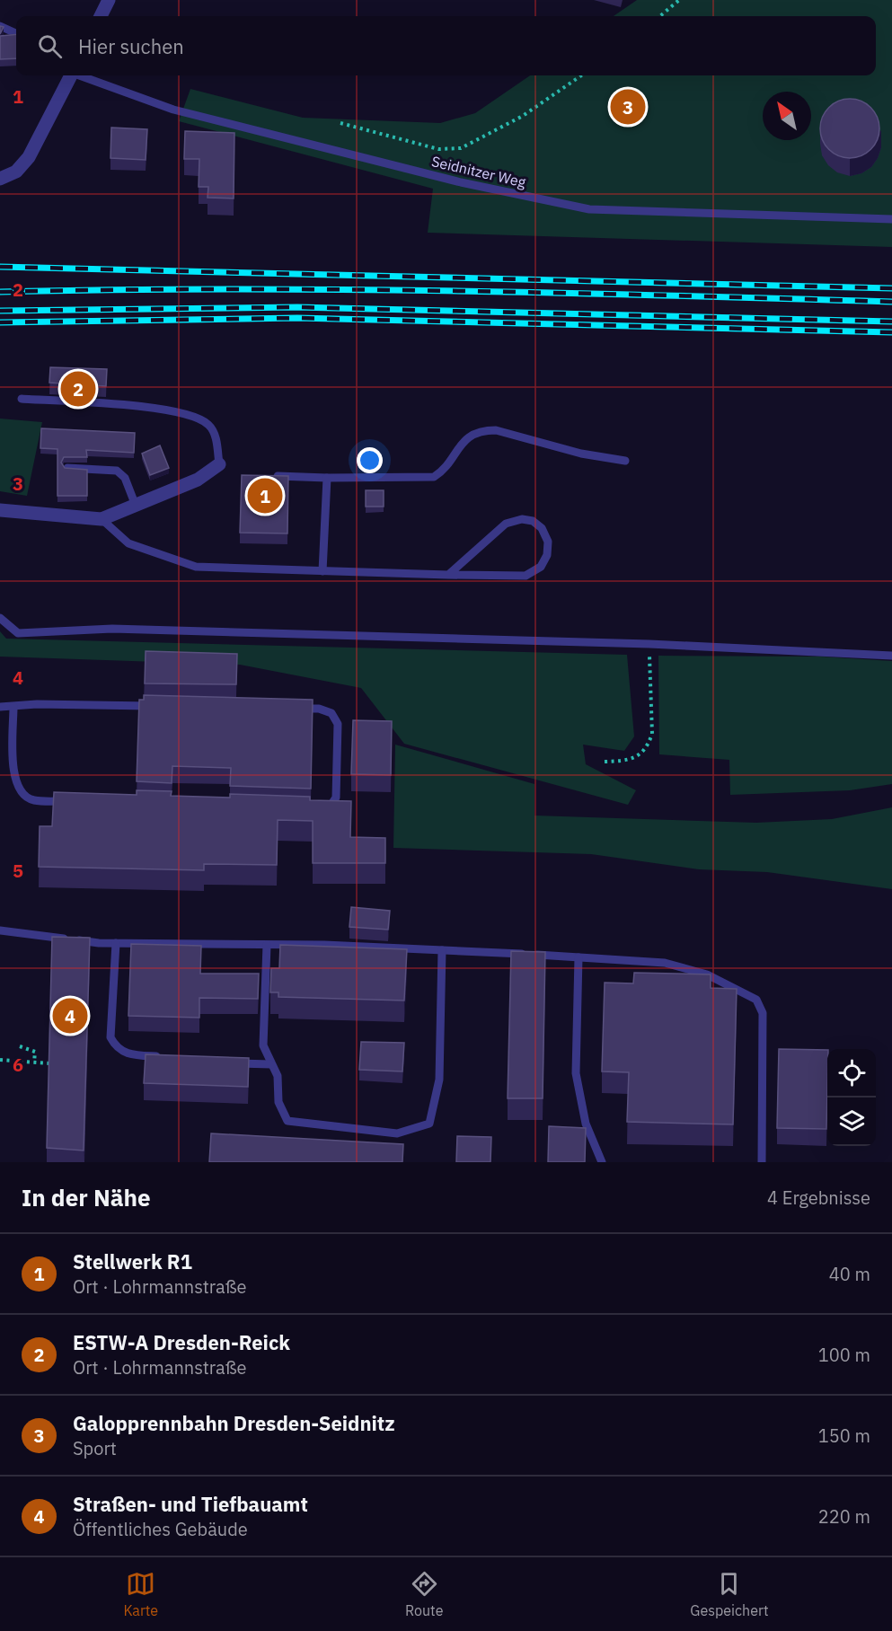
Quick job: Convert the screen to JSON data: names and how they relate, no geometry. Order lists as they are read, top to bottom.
{
  "streets": {
    "lane": ["Seidnitzer Weg"]
  },
  "north": "top left",
  "page": {
    "search": "Hier suchen",
    "pins": [
      "3",
      "2",
      "1",
      "4"
    ],
    "heading": ["In der Nähe", "4 Ergebnisse"],
    "list": [
      {
        "mark": "1",
        "name": "Stellwerk R1",
        "note": "Ort · Lohrmannstraße",
        "value": "40 m"
      },
      {
        "mark": "2",
        "name": "ESTW-A Dresden-Reick",
        "note": "Ort · Lohrmannstraße",
        "value": "100 m"
      },
      {
        "mark": "3",
        "name": "Galopprennbahn Dresden-Seidnitz",
        "note": "Sport",
        "value": "150 m"
      },
      {
        "mark": "4",
        "name": "Straßen- und Tiefbauamt",
        "note": "Öffentliches Gebäude",
        "value": "220 m"
      }
    ],
    "nav": ["Karte", "Route", "Gespeichert"]
  },
  "grid": {
    "rows": [
      "1",
      "2",
      "3",
      "4",
      "5",
      "6"
    ]
  }
}
